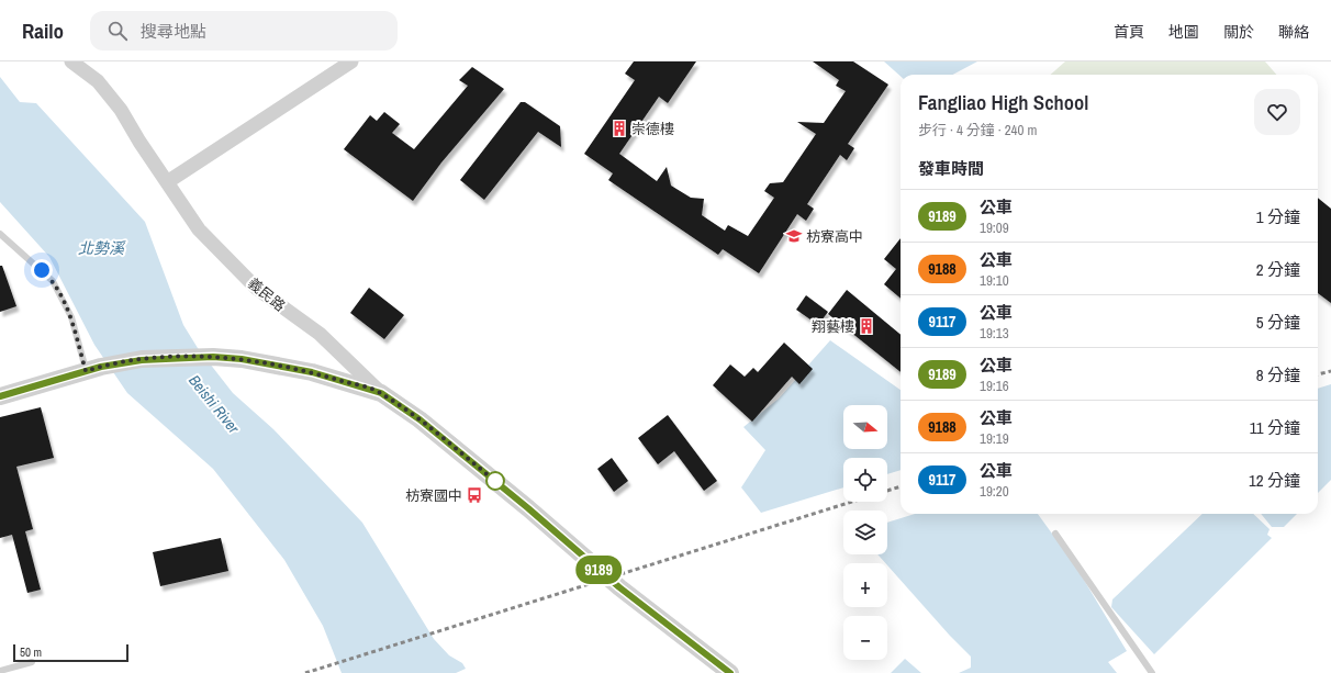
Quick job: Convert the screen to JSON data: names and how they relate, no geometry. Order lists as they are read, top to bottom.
{
  "streets": {
    "street": ["義民路"]
  },
  "water": ["北勢溪", "Beishi River"],
  "places": {
    "building": ["崇德樓", "翔藝樓"],
    "school or university": ["枋寮高中"],
    "bus stop": ["枋寮國中"]
  },
  "lines": ["bus line 9189"],
  "scale_bar": "50 m",
  "north": "right",
  "page": {
    "header": "Railo",
    "search": "搜尋地點",
    "nav": [
      "首頁",
      "地圖",
      "關於",
      "聯絡"
    ],
    "on_map": "9189",
    "heading": [
      ["Fangliao High School", "步行 · 4 分鐘 · 240 m"],
      "發車時間"
    ],
    "list": [
      {
        "mark": "9189",
        "name": "公車",
        "note": "19:09",
        "value": "1 分鐘"
      },
      {
        "mark": "9188",
        "name": "公車",
        "note": "19:10",
        "value": "2 分鐘"
      },
      {
        "mark": "9117",
        "name": "公車",
        "note": "19:13",
        "value": "5 分鐘"
      },
      {
        "mark": "9189",
        "name": "公車",
        "note": "19:16",
        "value": "8 分鐘"
      },
      {
        "mark": "9188",
        "name": "公車",
        "note": "19:19",
        "value": "11 分鐘"
      },
      {
        "mark": "9117",
        "name": "公車",
        "note": "19:20",
        "value": "12 分鐘"
      }
    ],
    "map_buttons": ["+", "−"],
    "scale": "50 m"
  }
}
